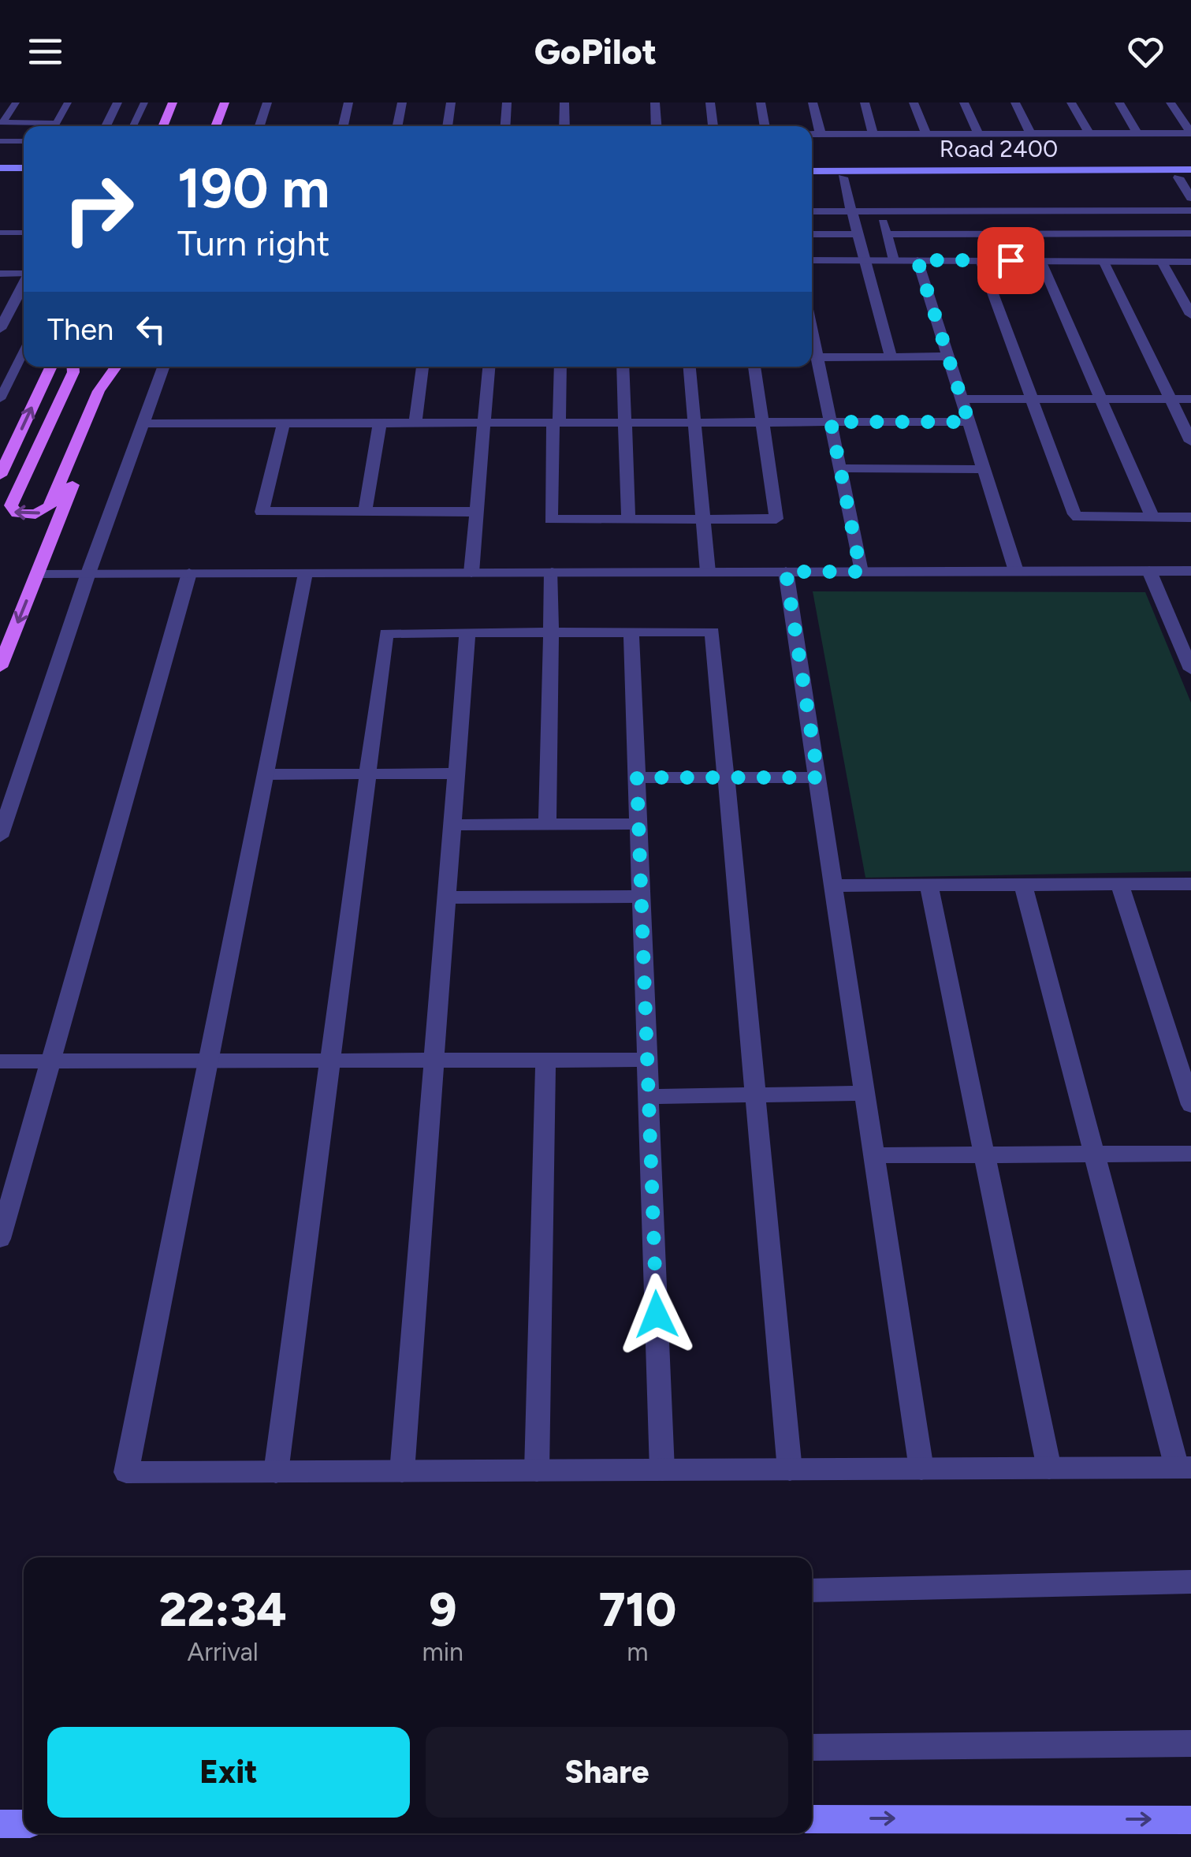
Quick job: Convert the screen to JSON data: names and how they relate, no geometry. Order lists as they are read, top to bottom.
{
  "streets": {
    "main road": ["Road 2400"]
  },
  "page": {
    "header": "GoPilot",
    "turn": ["190 m", "Turn right"],
    "then": "Then",
    "eta": [
      "22:34",
      "Arrival",
      "9",
      "min",
      "710",
      "m"
    ],
    "buttons": ["Exit", "Share"]
  }
}
